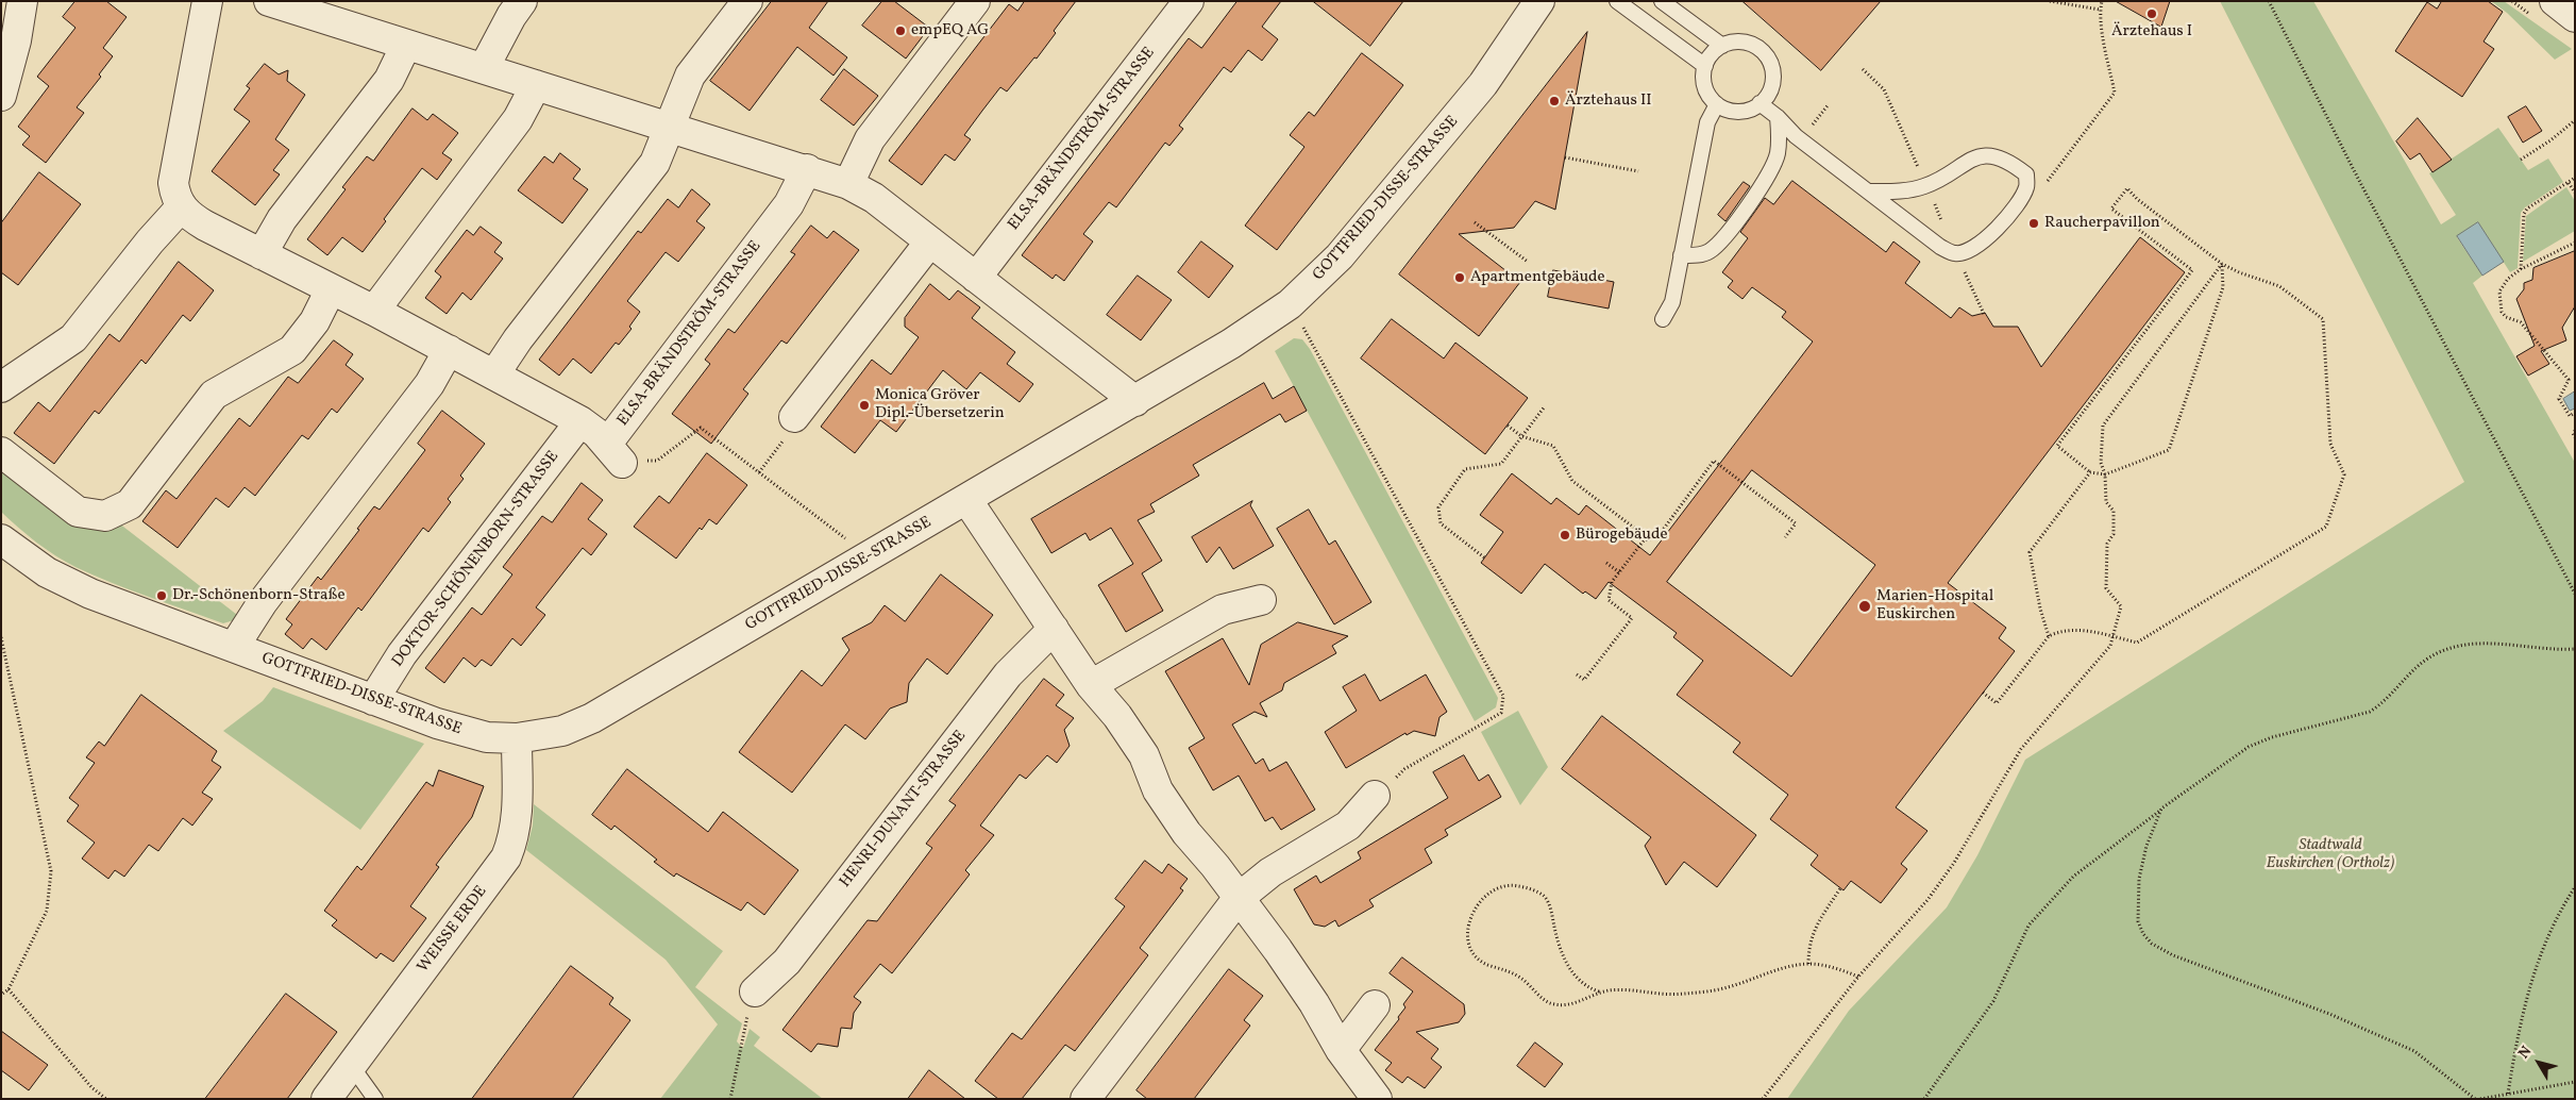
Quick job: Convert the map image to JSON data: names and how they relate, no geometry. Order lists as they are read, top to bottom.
{
  "streets": {
    "street": [
      "ELSA-BRÄNDSTRÖM-STRASSE",
      "GOTTFRIED-DISSE-STRASSE",
      "DOKTOR-SCHÖNENBORN-STRASSE",
      "HENRI-DUNANT-STRASSE",
      "WEISSE ERDE"
    ]
  },
  "crossings": [
    ["GOTTFRIED-DISSE-STRASSE", "DOKTOR-SCHÖNENBORN-STRASSE"],
    ["GOTTFRIED-DISSE-STRASSE", "WEISSE ERDE"]
  ],
  "parks": ["Stadtwald Euskirchen (Ortholz)"],
  "places": [
    "Ärztehaus I",
    "empEQ AG",
    "Ärztehaus II",
    "Raucherpavillon",
    "Apartmentgebäude",
    "Monica Gröver Dipl.-Übersetzerin",
    "Bürogebäude",
    "Dr.-Schönenborn-Straße",
    "Marien-Hospital Euskirchen"
  ],
  "north": "top left"
}
